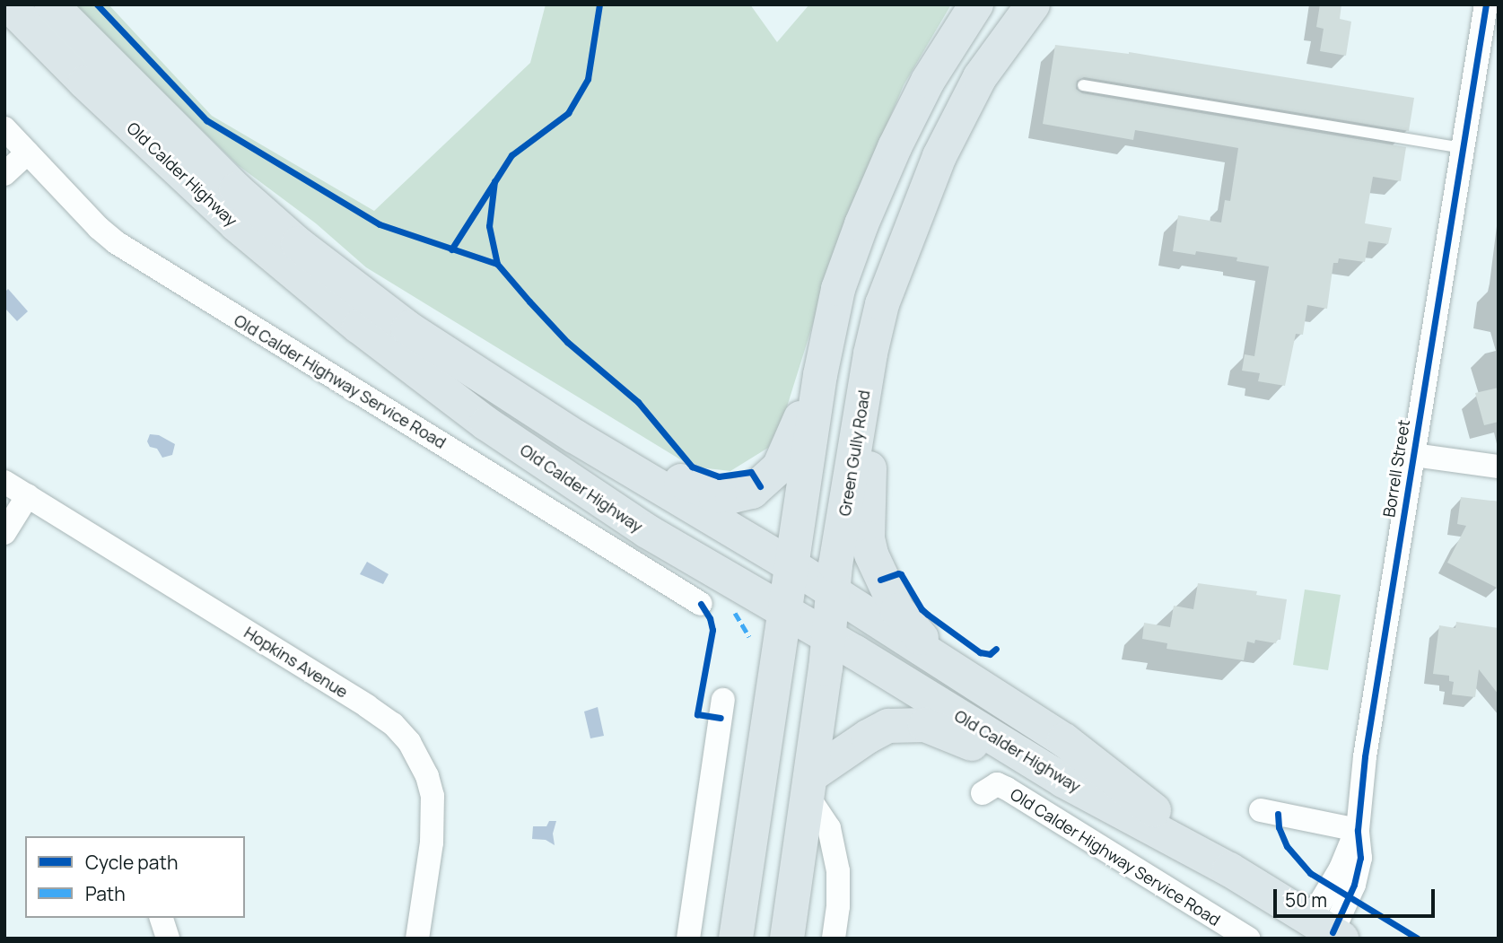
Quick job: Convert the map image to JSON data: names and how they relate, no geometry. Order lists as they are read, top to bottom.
{
  "streets": {
    "main road": ["Old Calder Highway", "Green Gully Road"],
    "street": ["Old Calder Highway Service Road", "Borrell Street", "Hopkins Avenue"]
  },
  "crossings": [
    ["Old Calder Highway", "Green Gully Road"],
    ["Old Calder Highway", "Borrell Street"]
  ],
  "legend": ["Cycle path", "Path"],
  "scale_bar": "50 m"
}
